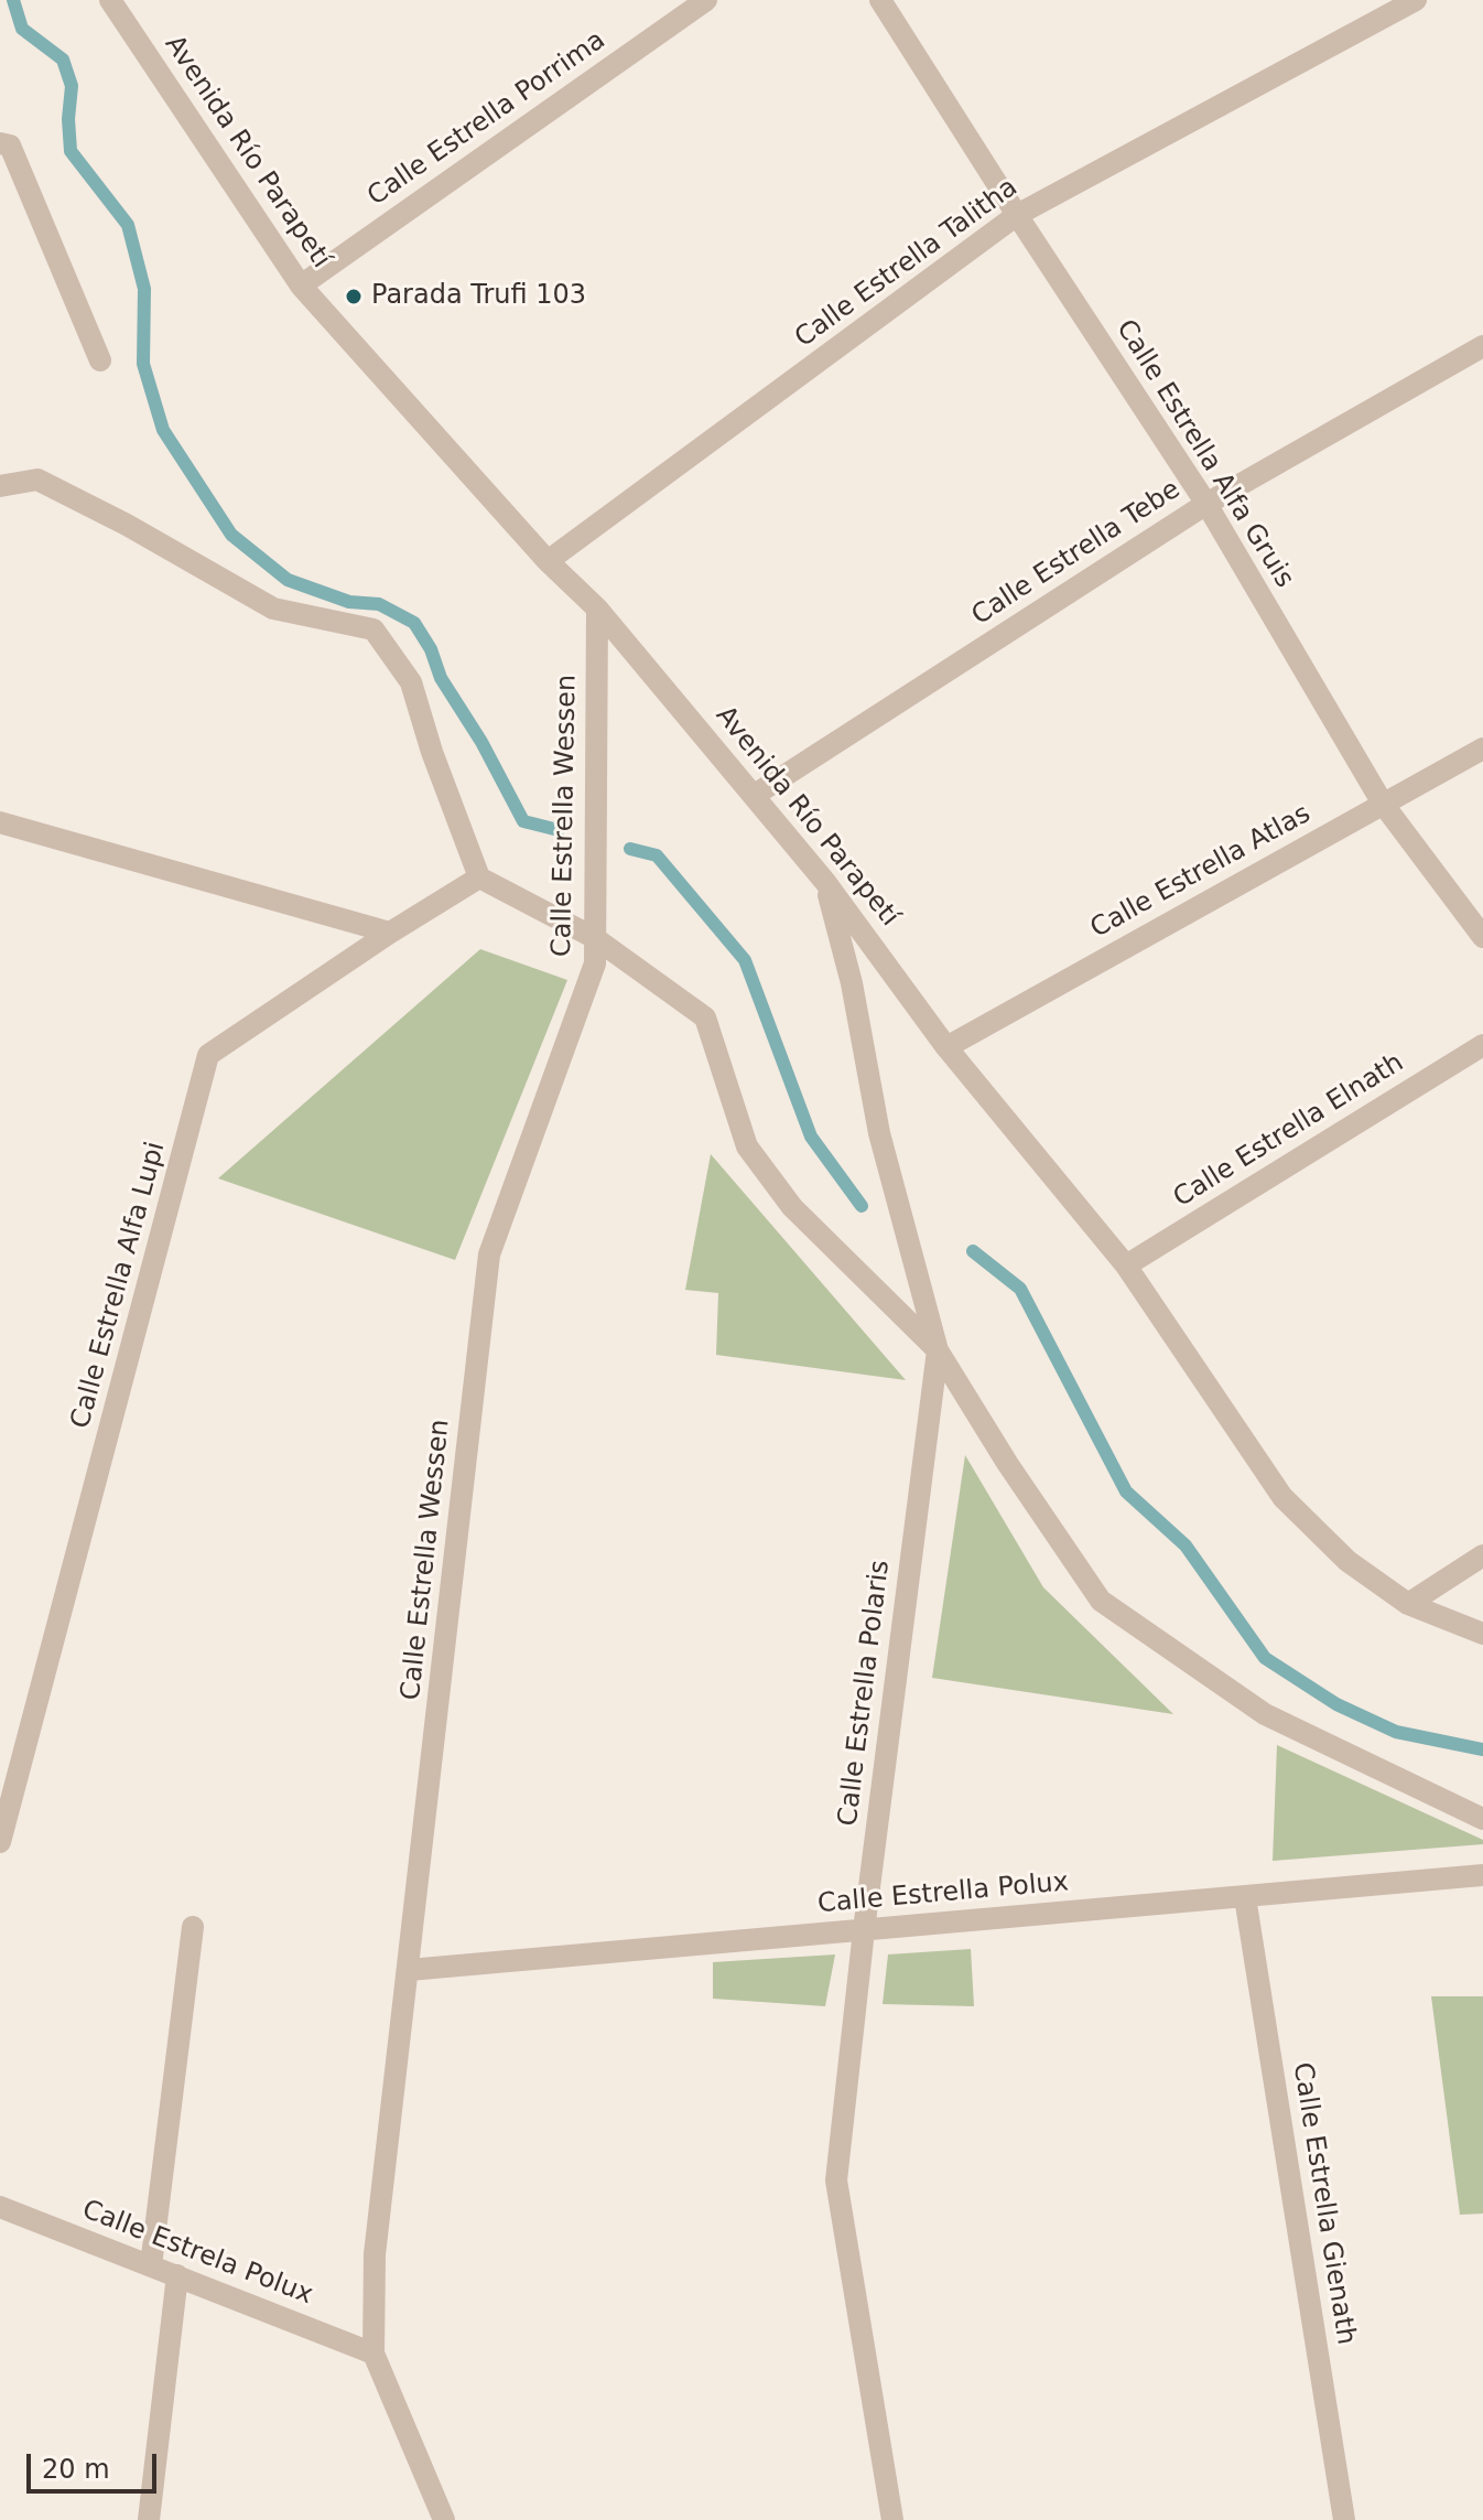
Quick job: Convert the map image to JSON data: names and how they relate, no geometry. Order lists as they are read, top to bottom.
{
  "streets": {
    "street": [
      "Calle Estrella Porrima",
      "Avenida Río Parapetí",
      "Calle Estrella Talitha",
      "Calle Estrella Alfa Gruis",
      "Calle Estrella Tebe",
      "Calle Estrella Wessen",
      "Calle Estrella Atlas",
      "Calle Estrella Elnath",
      "Calle Estrella Alfa Lupi",
      "Calle Estrella Polaris",
      "Calle Estrella Polux",
      "Calle Estrella Gienath",
      "Calle Estrela Polux"
    ]
  },
  "crossings": [
    ["Calle Estrella Porrima", "Avenida Río Parapetí"],
    ["Avenida Río Parapetí", "Calle Estrella Talitha"],
    ["Avenida Río Parapetí", "Calle Estrella Tebe"],
    ["Avenida Río Parapetí", "Calle Estrella Wessen"],
    ["Avenida Río Parapetí", "Calle Estrella Atlas"],
    ["Avenida Río Parapetí", "Calle Estrella Elnath"],
    ["Avenida Río Parapetí", "Calle Estrella Polaris"],
    ["Calle Estrella Talitha", "Calle Estrella Alfa Gruis"],
    ["Calle Estrella Alfa Gruis", "Calle Estrella Tebe"],
    ["Calle Estrella Alfa Gruis", "Calle Estrella Atlas"],
    ["Calle Estrella Wessen", "Calle Estrella Polux"],
    ["Calle Estrella Wessen", "Calle Estrela Polux"],
    ["Calle Estrella Polaris", "Calle Estrella Polux"],
    ["Calle Estrella Polux", "Calle Estrella Gienath"]
  ],
  "places": ["Parada Trufi 103"],
  "scale_bar": "20 m"
}
